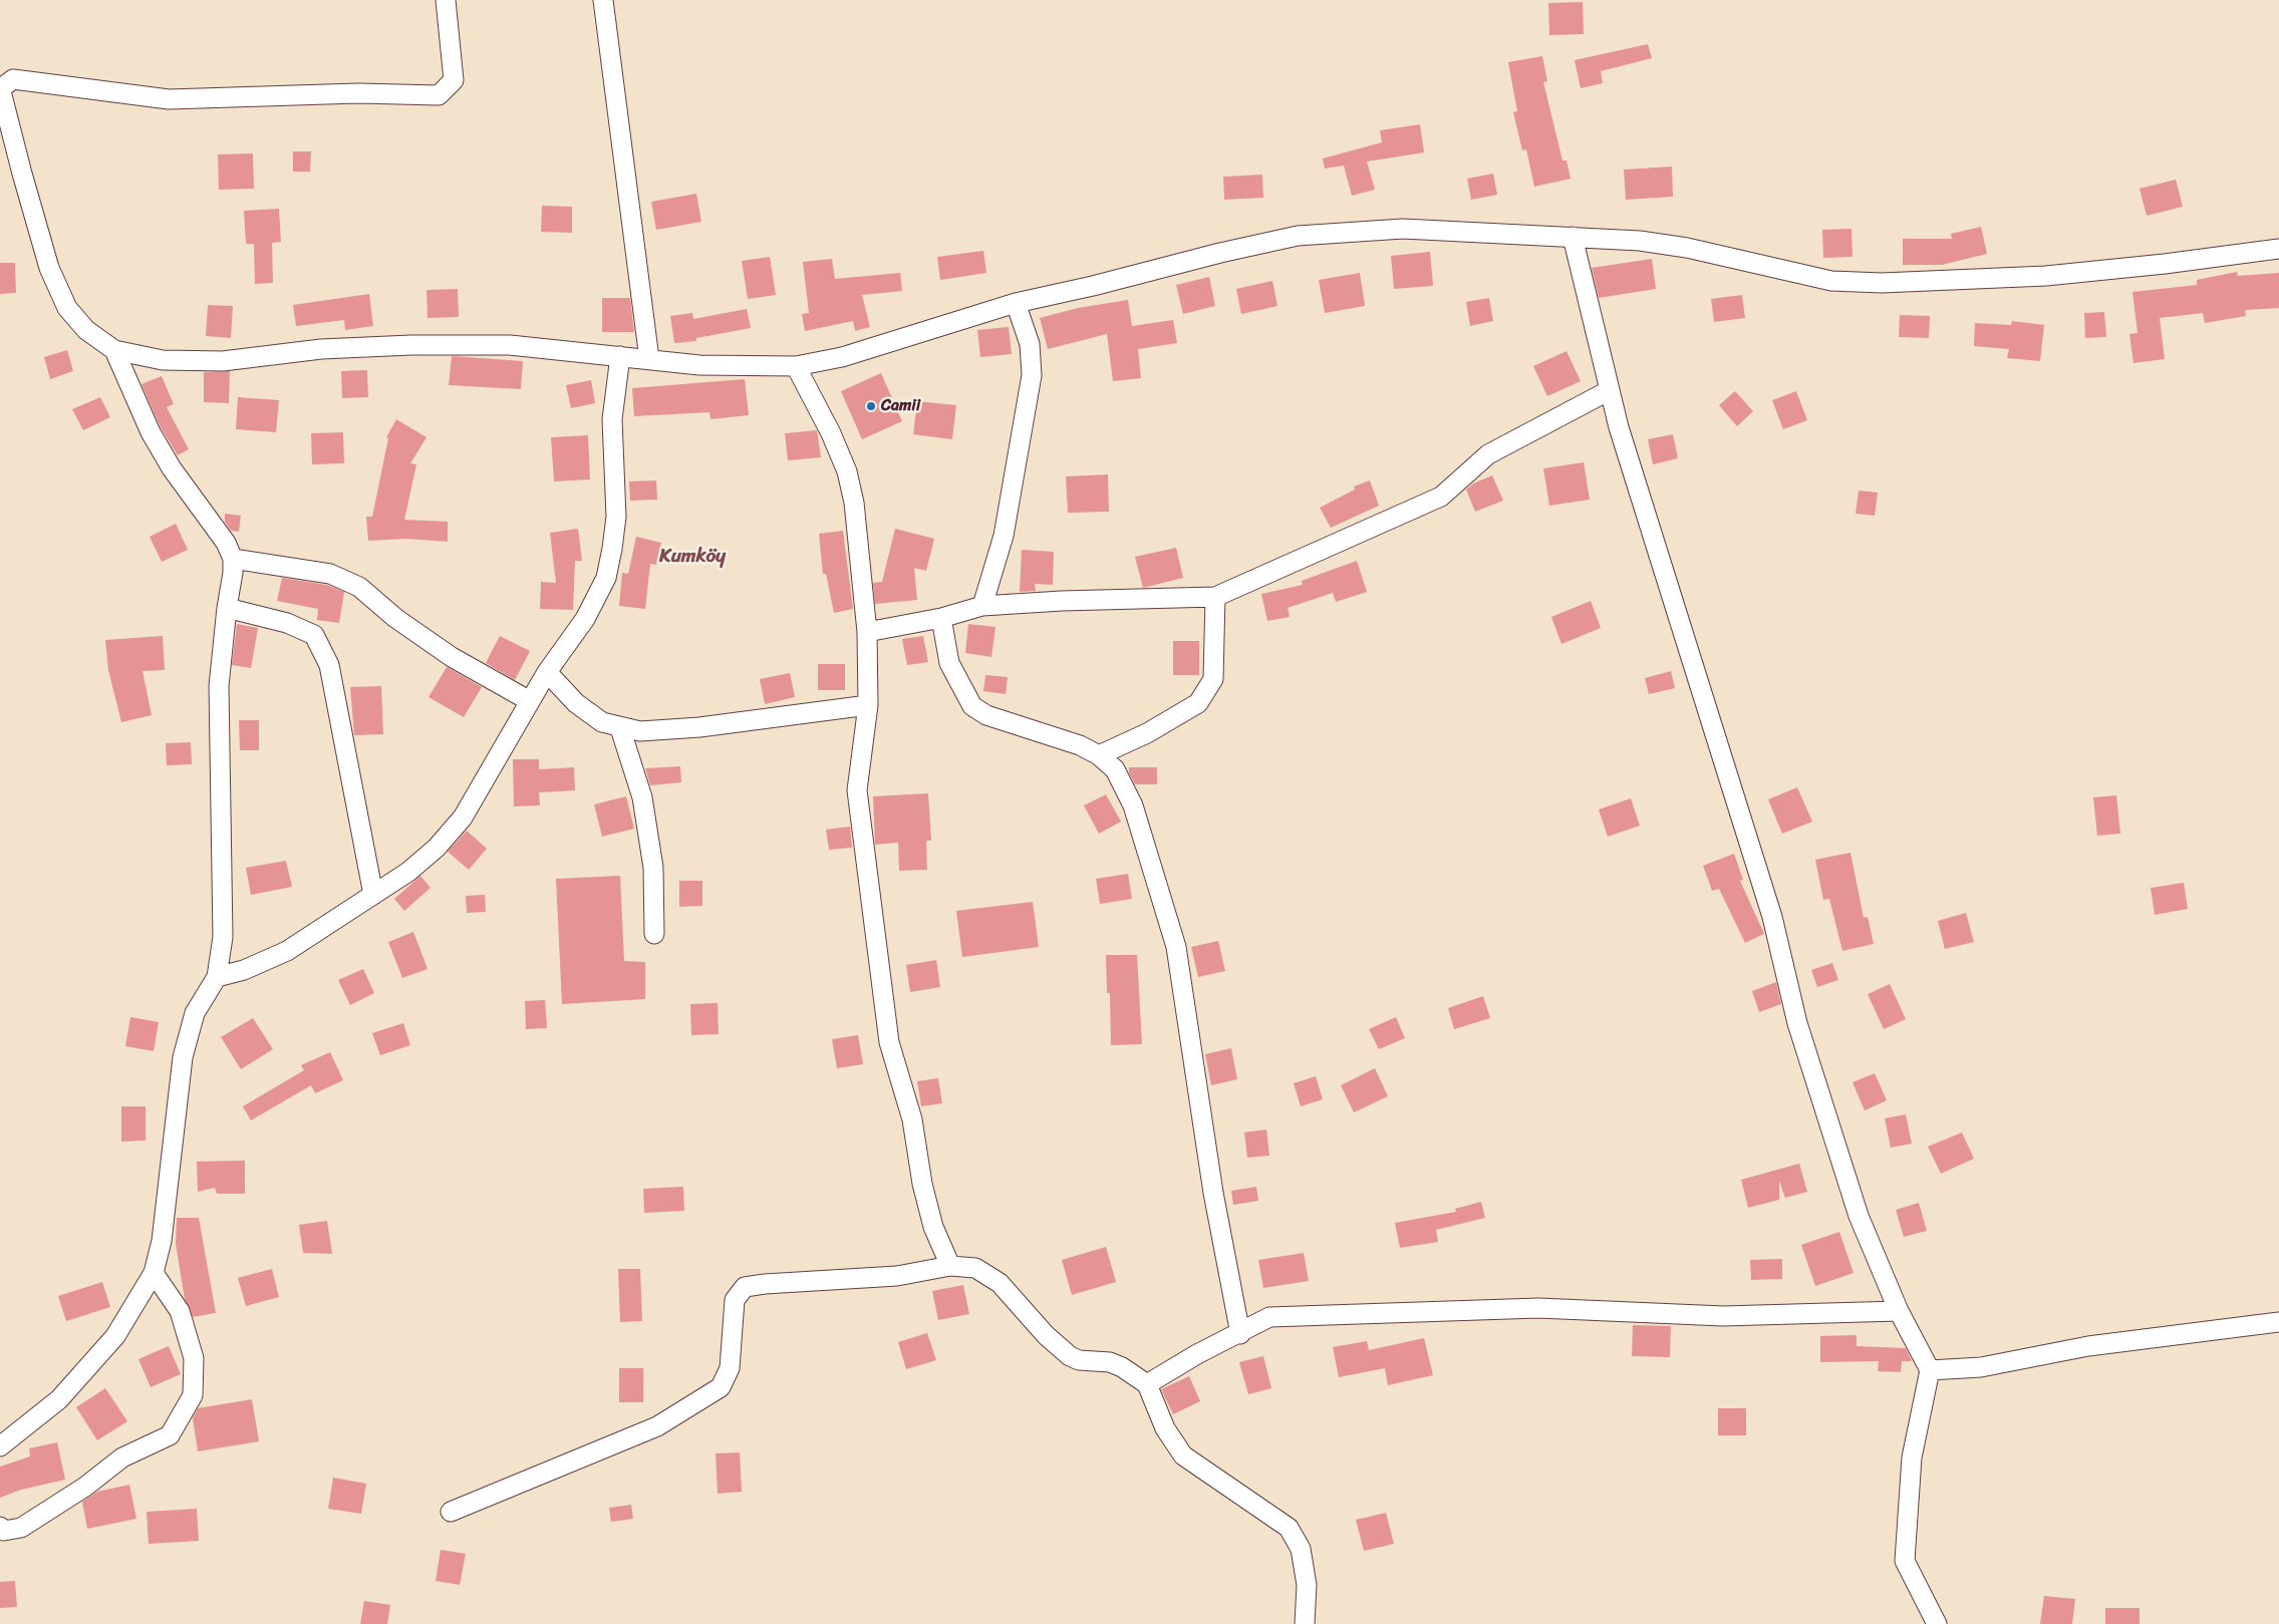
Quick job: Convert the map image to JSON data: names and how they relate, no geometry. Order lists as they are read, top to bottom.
{
  "districts": ["Kumköy"],
  "places": ["Camii"]
}
